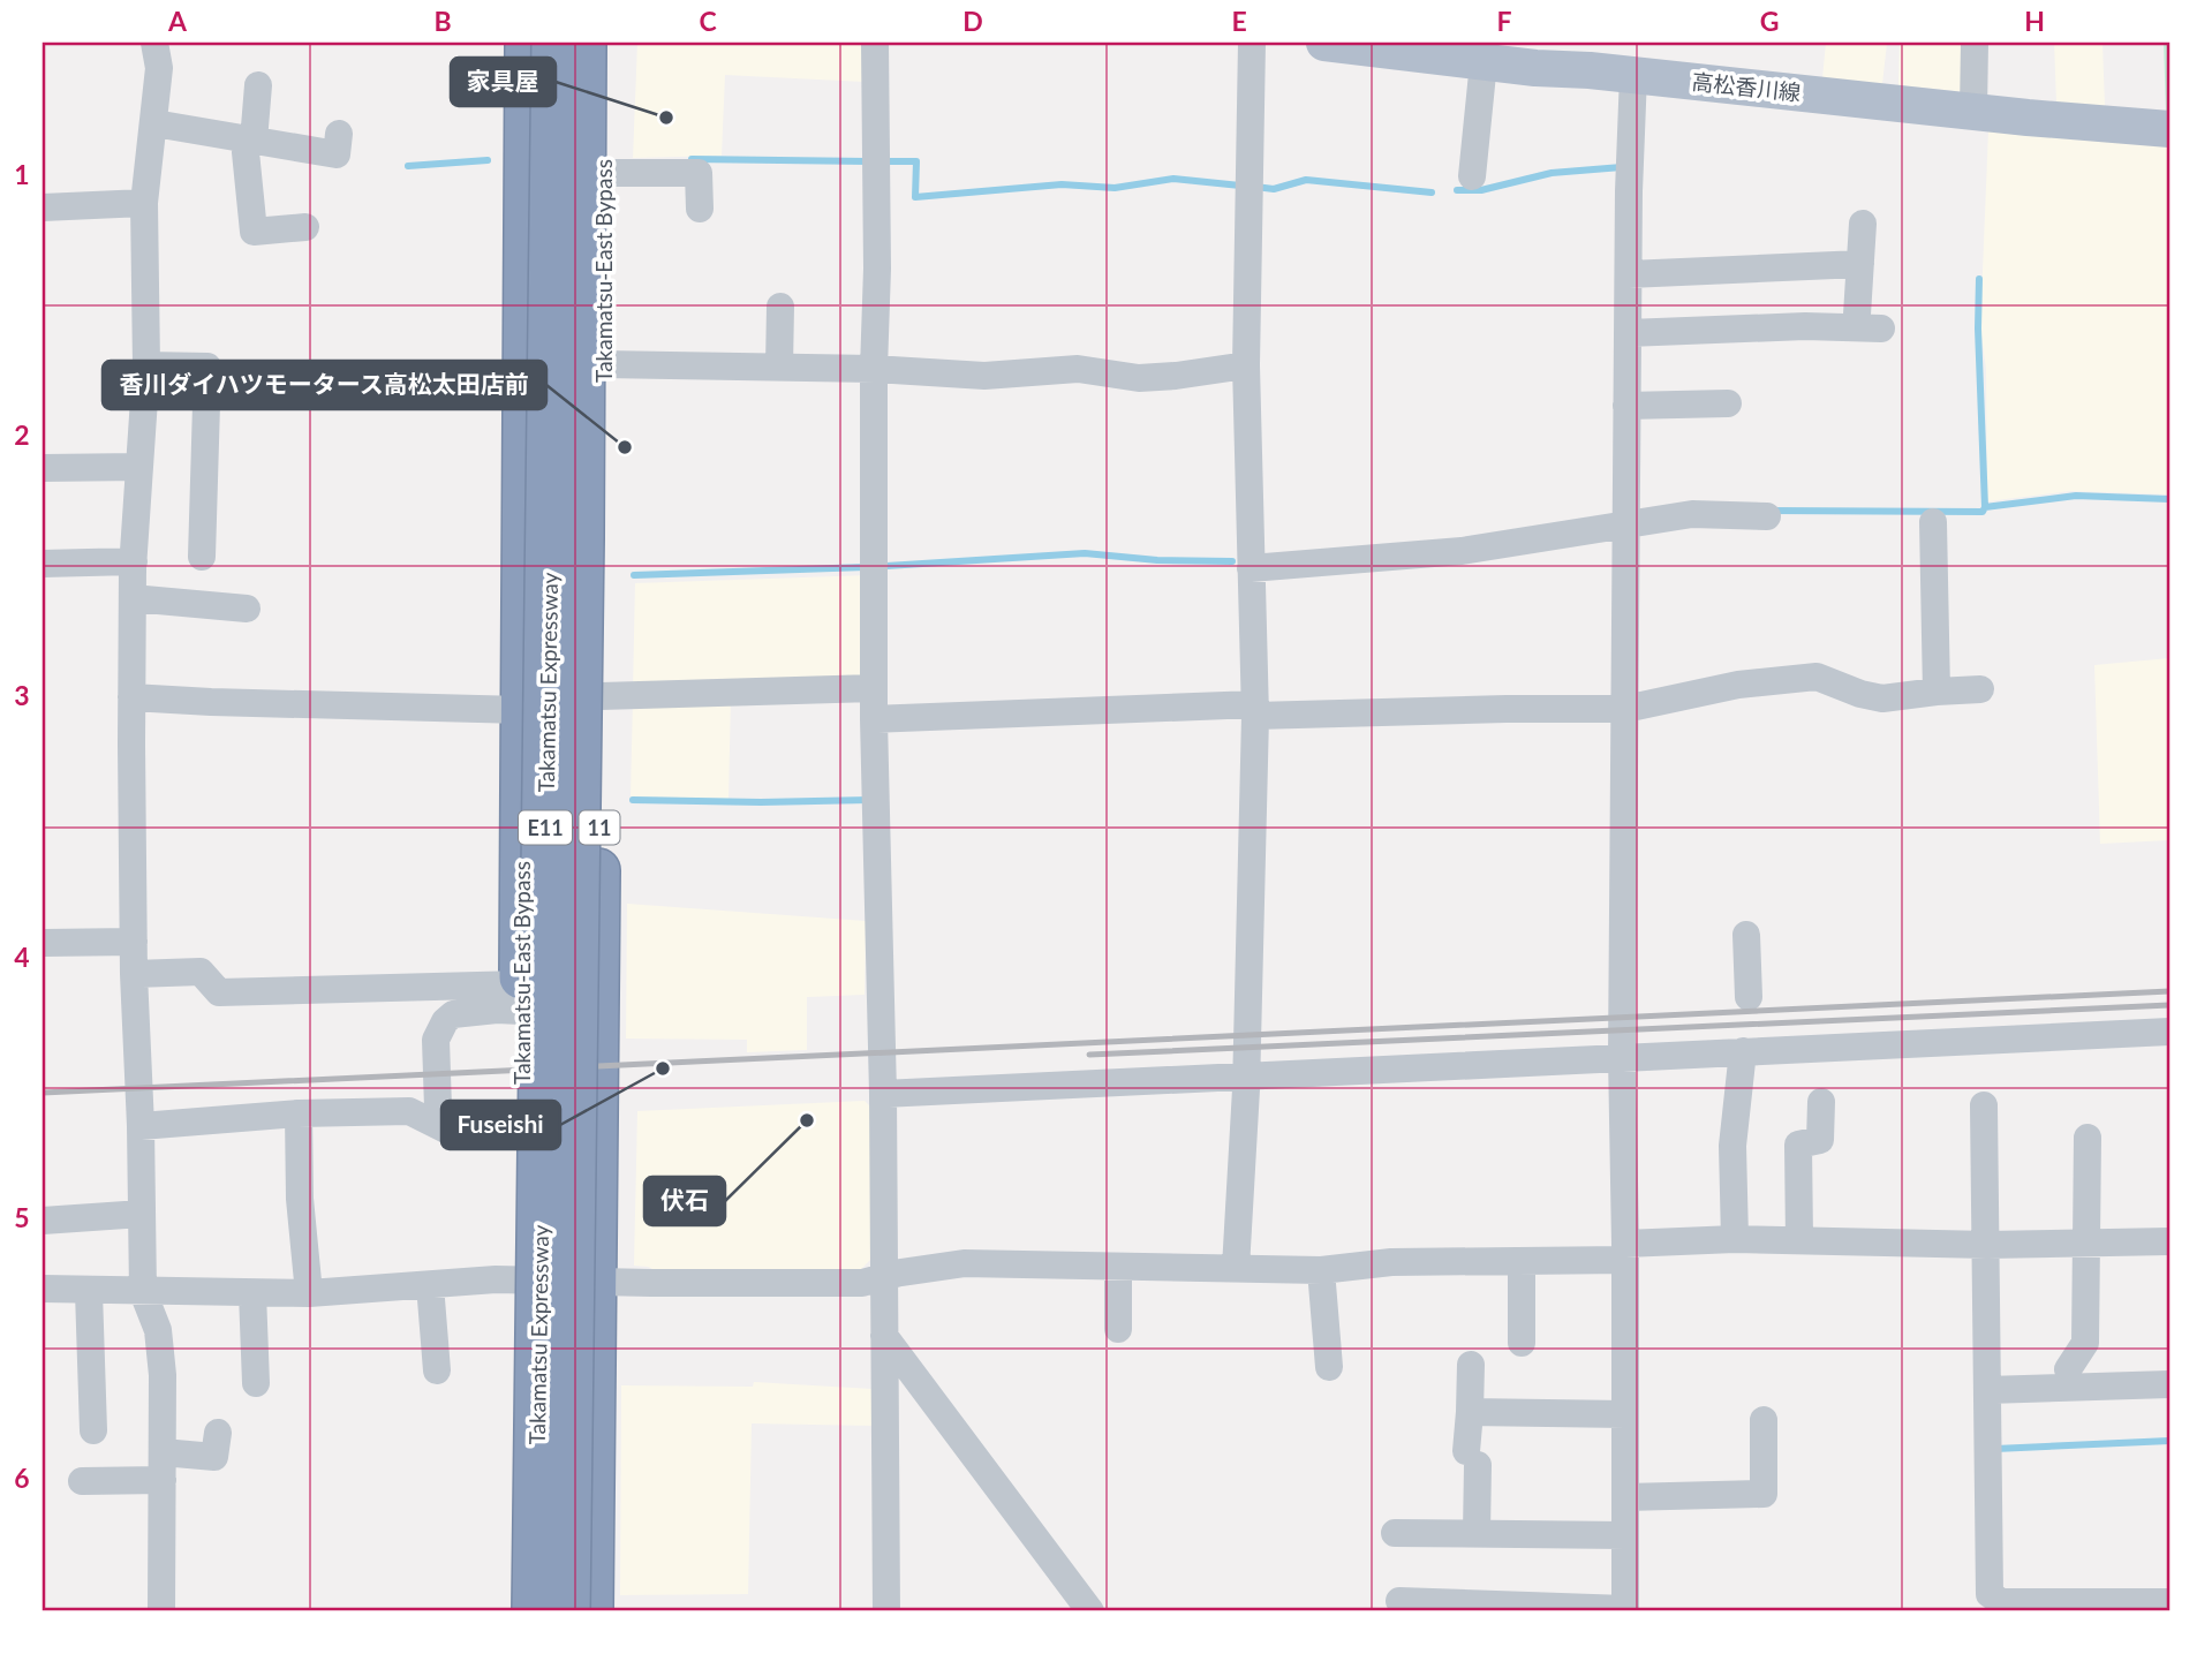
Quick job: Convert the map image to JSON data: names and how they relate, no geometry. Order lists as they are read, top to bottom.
{
  "streets": {
    "highway": [
      "Takamatsu-East Bypass",
      "Takamatsu Expressway",
      "E11",
      "11"
    ],
    "main road": ["高松香川線"]
  },
  "places": [
    "家具屋",
    "香川ダイハツモータース高松太田店前",
    "Fuseishi",
    "伏石"
  ],
  "grid": {
    "columns": [
      "A",
      "B",
      "C",
      "D",
      "E",
      "F",
      "G",
      "H"
    ],
    "rows": [
      "1",
      "2",
      "3",
      "4",
      "5",
      "6"
    ]
  }
}
